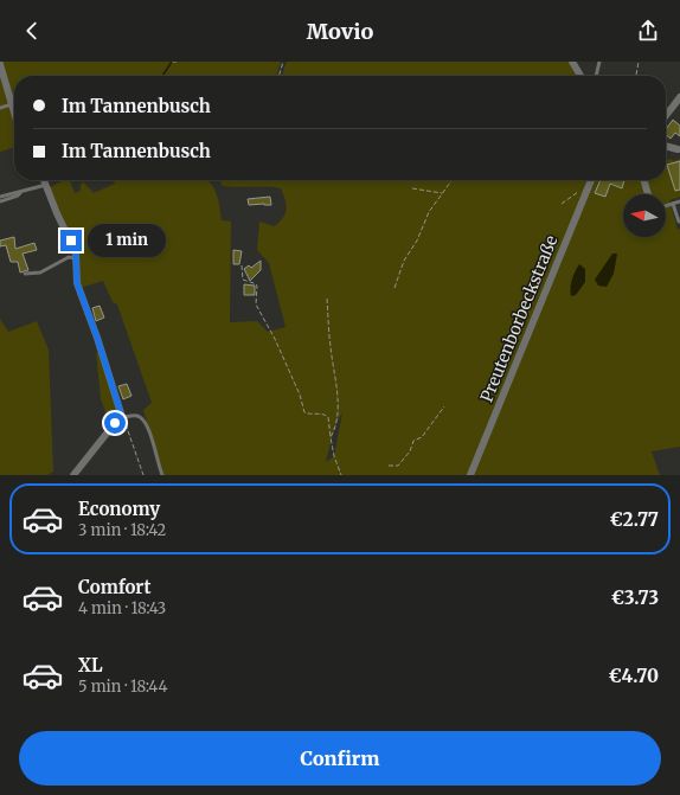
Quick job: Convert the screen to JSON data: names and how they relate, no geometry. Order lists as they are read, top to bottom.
{
  "streets": {
    "street": ["Preutenborbeckstraße"]
  },
  "north": "left",
  "page": {
    "header": "Movio",
    "banner": ["Im Tannenbusch", "Im Tannenbusch"],
    "bubble": "1 min",
    "list": [
      {
        "name": "Economy",
        "note": "3 min · 18:42",
        "value": "€2.77"
      },
      {
        "name": "Comfort",
        "note": "4 min · 18:43",
        "value": "€3.73"
      },
      {
        "name": "XL",
        "note": "5 min · 18:44",
        "value": "€4.70"
      }
    ],
    "buttons": "Confirm"
  }
}
